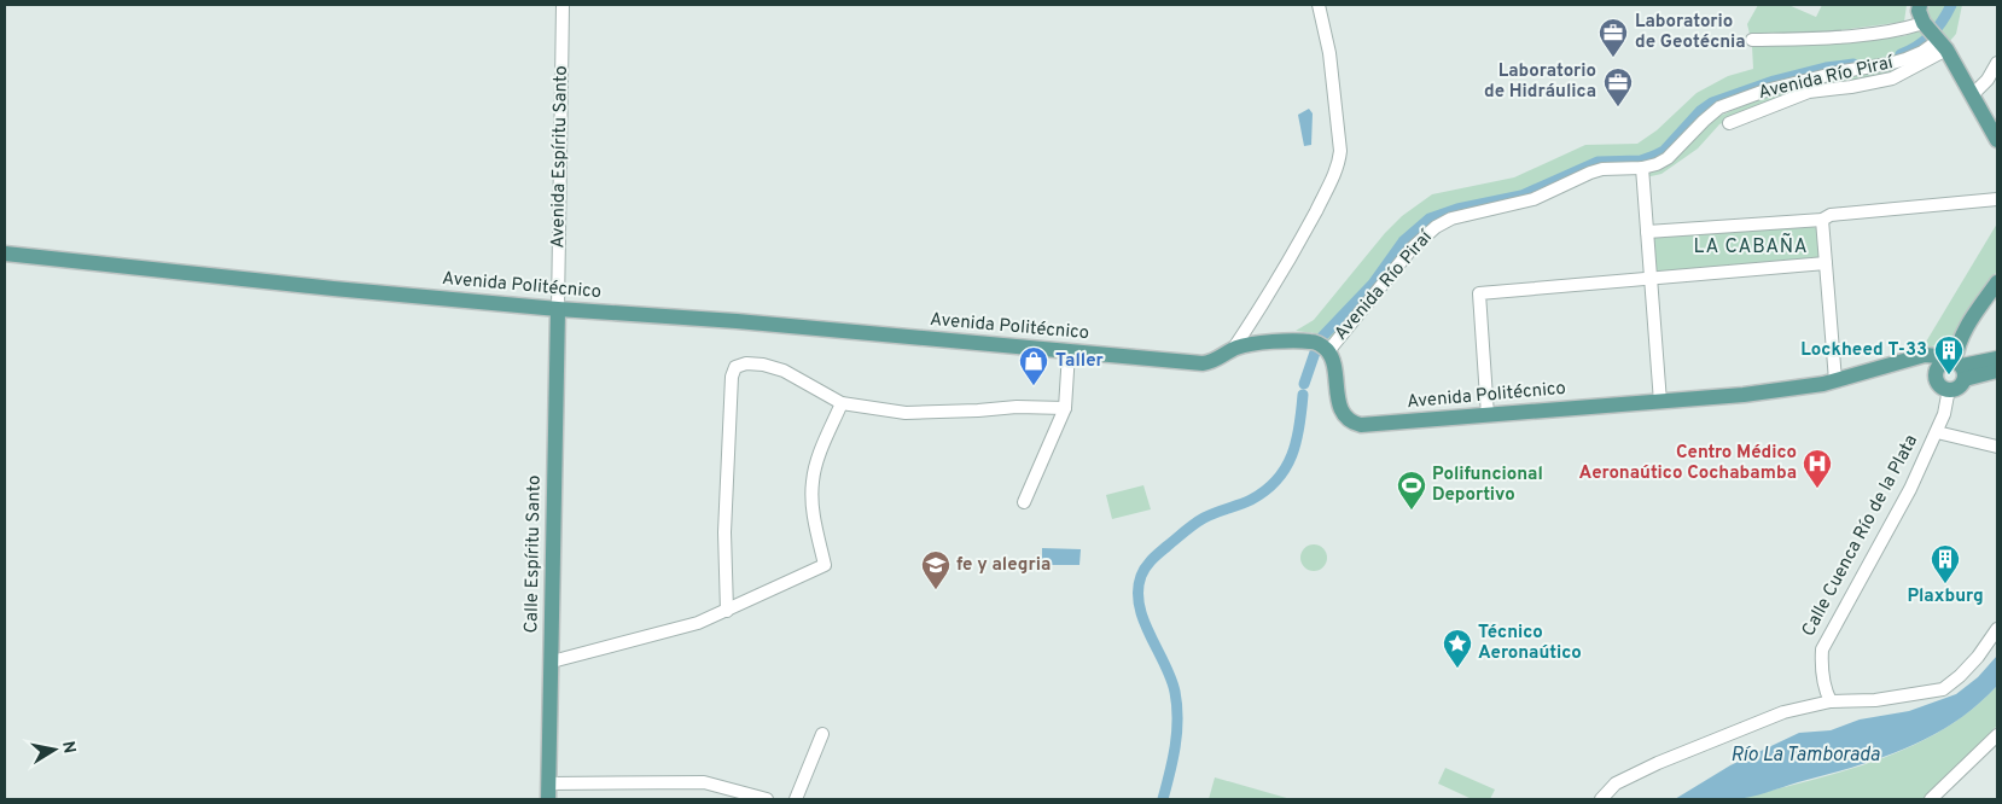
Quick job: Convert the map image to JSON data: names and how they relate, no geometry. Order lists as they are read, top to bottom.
{
  "streets": {
    "main road": ["Avenida Politécnico", "Calle Espíritu Santo"],
    "street": ["Avenida Río Piraí", "Avenida Espíritu Santo", "Calle Cuenca Río de la Plata"]
  },
  "crossings": [
    ["Avenida Río Piraí", "Avenida Politécnico"],
    ["Avenida Espíritu Santo", "Avenida Politécnico"],
    ["Avenida Espíritu Santo", "Calle Espíritu Santo"],
    ["Avenida Politécnico", "Calle Espíritu Santo"]
  ],
  "districts": ["LA CABAÑA"],
  "water": ["Río La Tamborada"],
  "places": {
    "office": ["Laboratorio de Geotécnia", "Laboratorio de Hidráulica"],
    "building": ["Lockheed T-33", "Plaxburg"],
    "shop": ["Taller"],
    "hospital": ["Centro Médico Aeronaútico Cochabamba"],
    "sports": ["Polifuncional Deportivo"],
    "school or university": ["fe y alegria"],
    "place": ["Técnico Aeronaútico"]
  },
  "north": "right"
}
